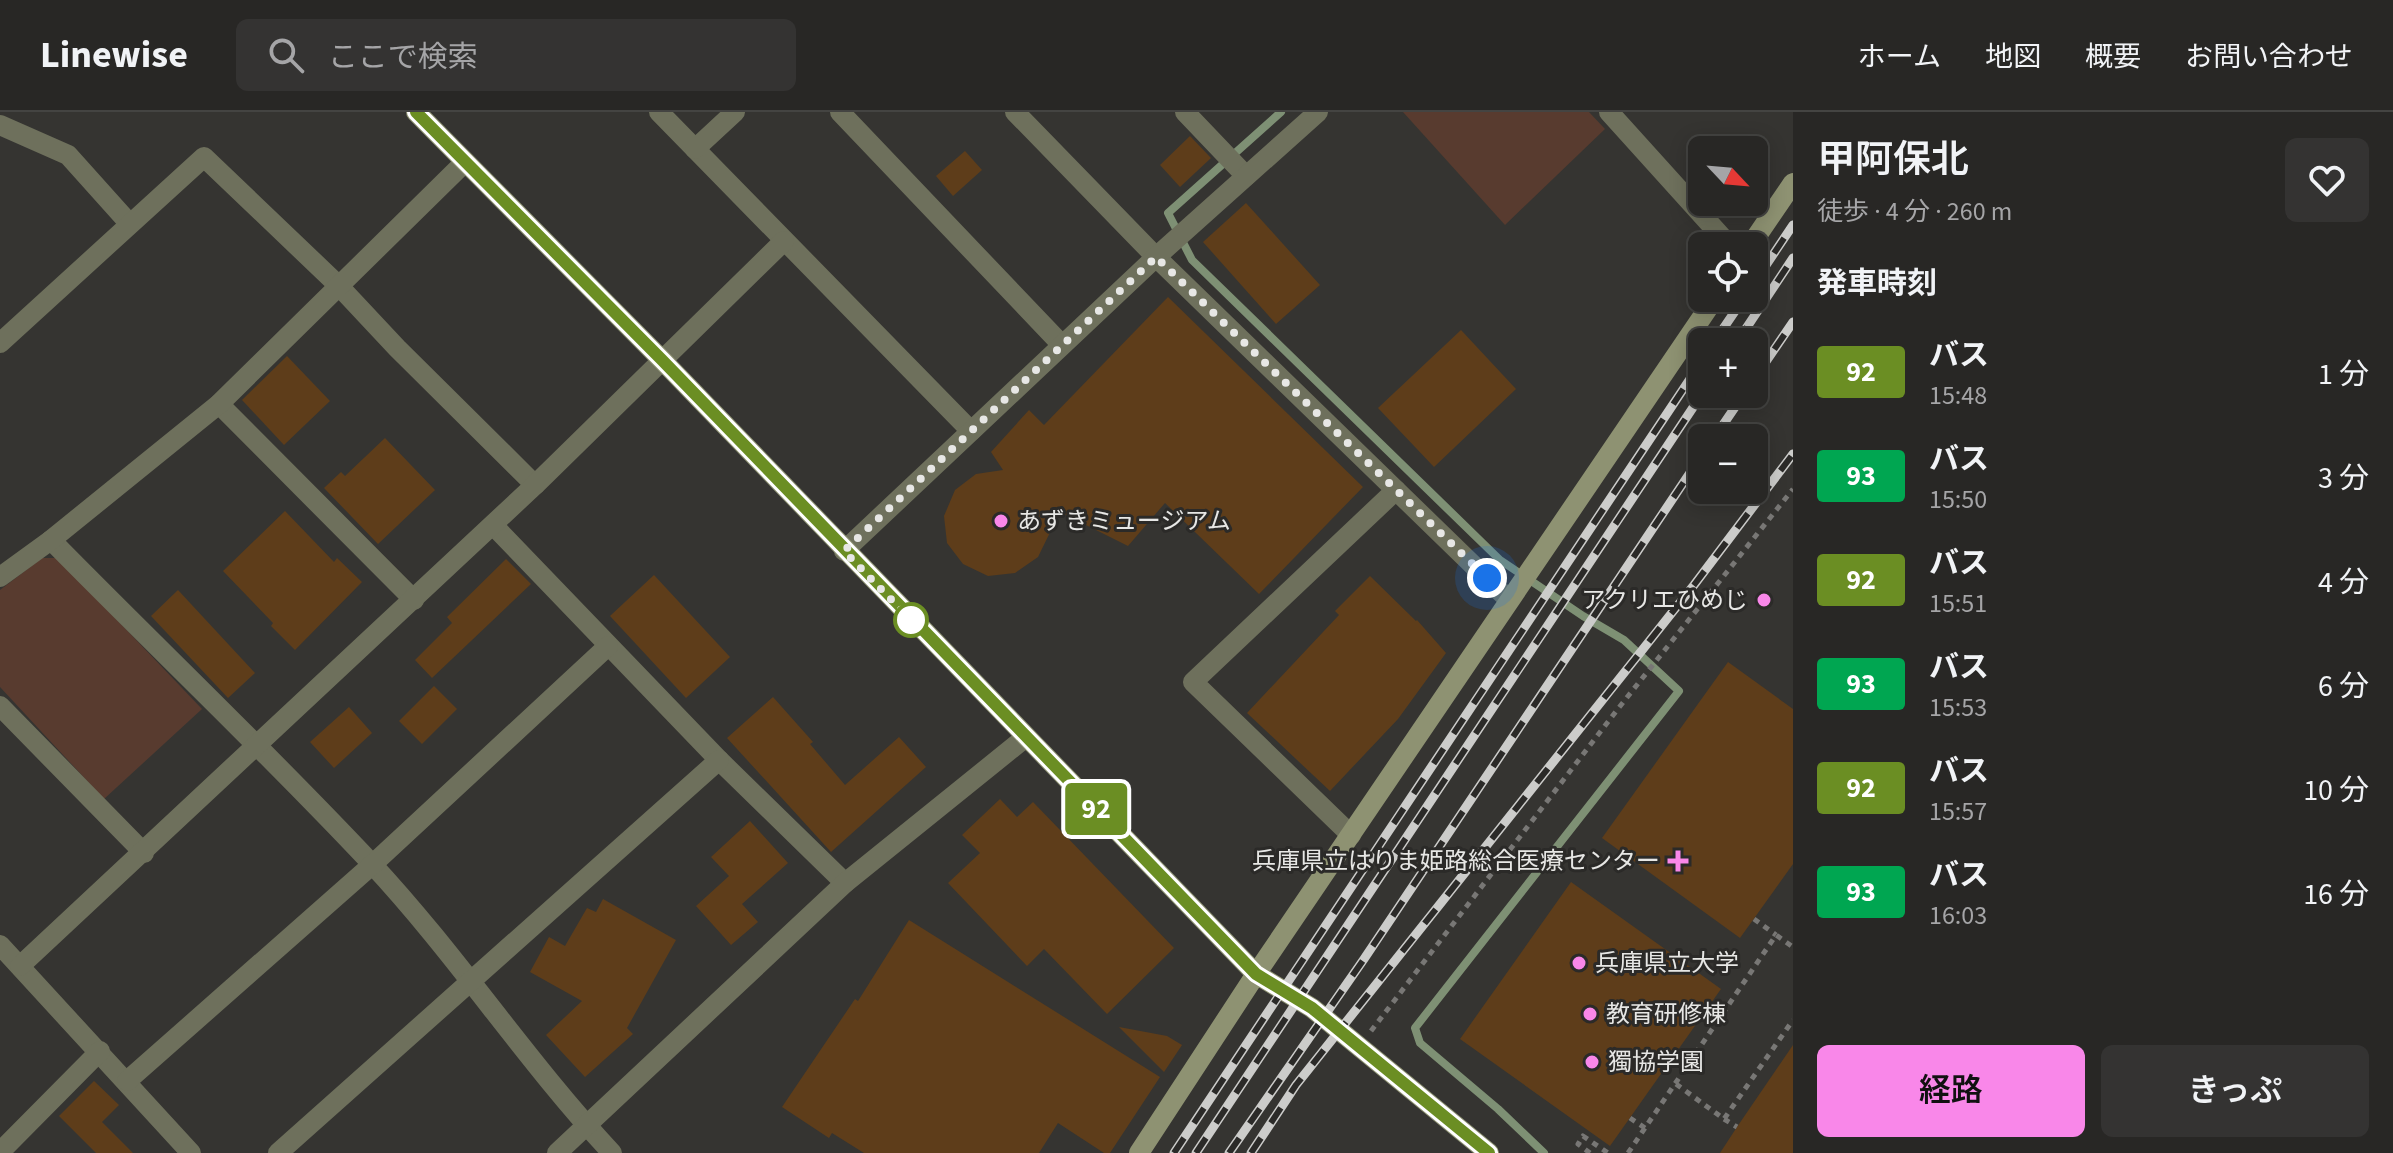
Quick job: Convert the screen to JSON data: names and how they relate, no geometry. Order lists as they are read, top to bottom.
{
  "places": {
    "other": [
      "あずきミュージアム",
      "アクリエひめじ",
      "兵庫県立大学",
      "教育研修棟",
      "獨協学園"
    ],
    "health": ["兵庫県立はりま姫路総合医療センター"]
  },
  "lines": ["bus line 92"],
  "north": "bottom right",
  "page": {
    "header": "Linewise",
    "search": "ここで検索",
    "nav": [
      "ホーム",
      "地図",
      "概要",
      "お問い合わせ"
    ],
    "on_map": "92",
    "heading": [
      ["甲阿保北", "徒歩 · 4 分 · 260 m"],
      "発車時刻"
    ],
    "map_buttons": ["+", "−"],
    "list": [
      {
        "mark": "92",
        "name": "バス",
        "note": "15:48",
        "value": "1 分"
      },
      {
        "mark": "93",
        "name": "バス",
        "note": "15:50",
        "value": "3 分"
      },
      {
        "mark": "92",
        "name": "バス",
        "note": "15:51",
        "value": "4 分"
      },
      {
        "mark": "93",
        "name": "バス",
        "note": "15:53",
        "value": "6 分"
      },
      {
        "mark": "92",
        "name": "バス",
        "note": "15:57",
        "value": "10 分"
      },
      {
        "mark": "93",
        "name": "バス",
        "note": "16:03",
        "value": "16 分"
      }
    ],
    "buttons": ["経路", "きっぷ"]
  }
}
